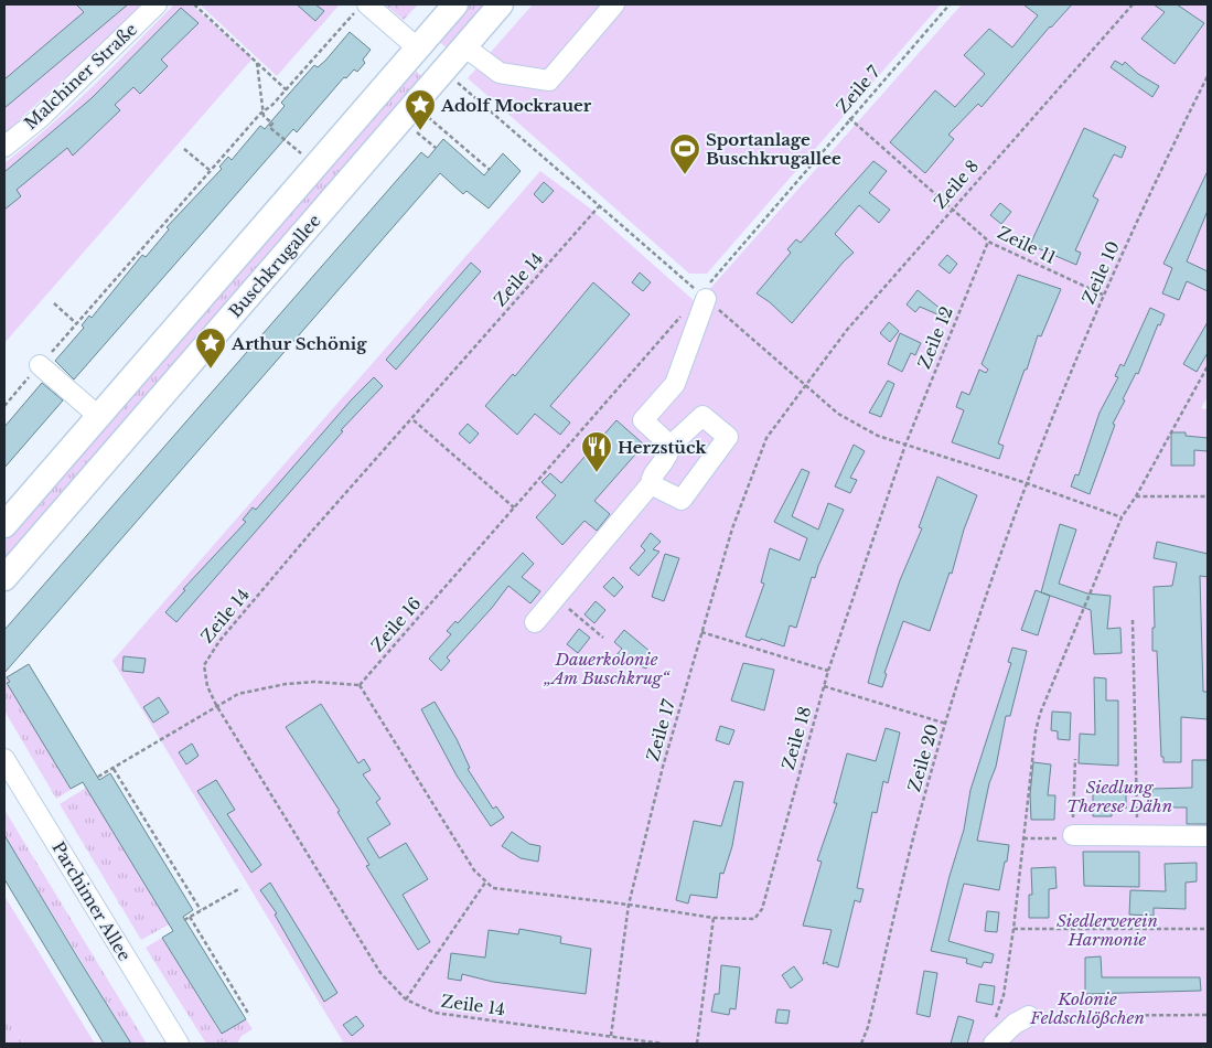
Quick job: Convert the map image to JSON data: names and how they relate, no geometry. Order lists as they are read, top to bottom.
{
  "streets": {
    "main road": ["Buschkrugallee"],
    "street": ["Malchiner Straße", "Parchimer Allee"],
    "path": [
      "Zeile 7",
      "Zeile 8",
      "Zeile 11",
      "Zeile 10",
      "Zeile 14",
      "Zeile 12",
      "Zeile 16",
      "Zeile 17",
      "Zeile 18",
      "Zeile 20"
    ]
  },
  "crossings": [
    ["Zeile 7", "Zeile 11"],
    ["Zeile 7", "Zeile 16"],
    ["Zeile 8", "Zeile 11"],
    ["Zeile 8", "Zeile 17"],
    ["Zeile 11", "Zeile 10"],
    ["Zeile 11", "Zeile 12"],
    ["Zeile 10", "Zeile 20"],
    ["Zeile 14", "Zeile 17"],
    ["Zeile 12", "Zeile 18"],
    ["Zeile 17", "Zeile 18"]
  ],
  "parks": [
    "Dauerkolonie „Am Buschkrug“",
    "Siedlung Therese Dähn",
    "Siedlerverein Harmonie",
    "Kolonie Feldschlößchen"
  ],
  "places": {
    "place": ["Adolf Mockrauer", "Arthur Schönig"],
    "sports": ["Sportanlage Buschkrugallee"],
    "restaurant": ["Herzstück"]
  }
}
